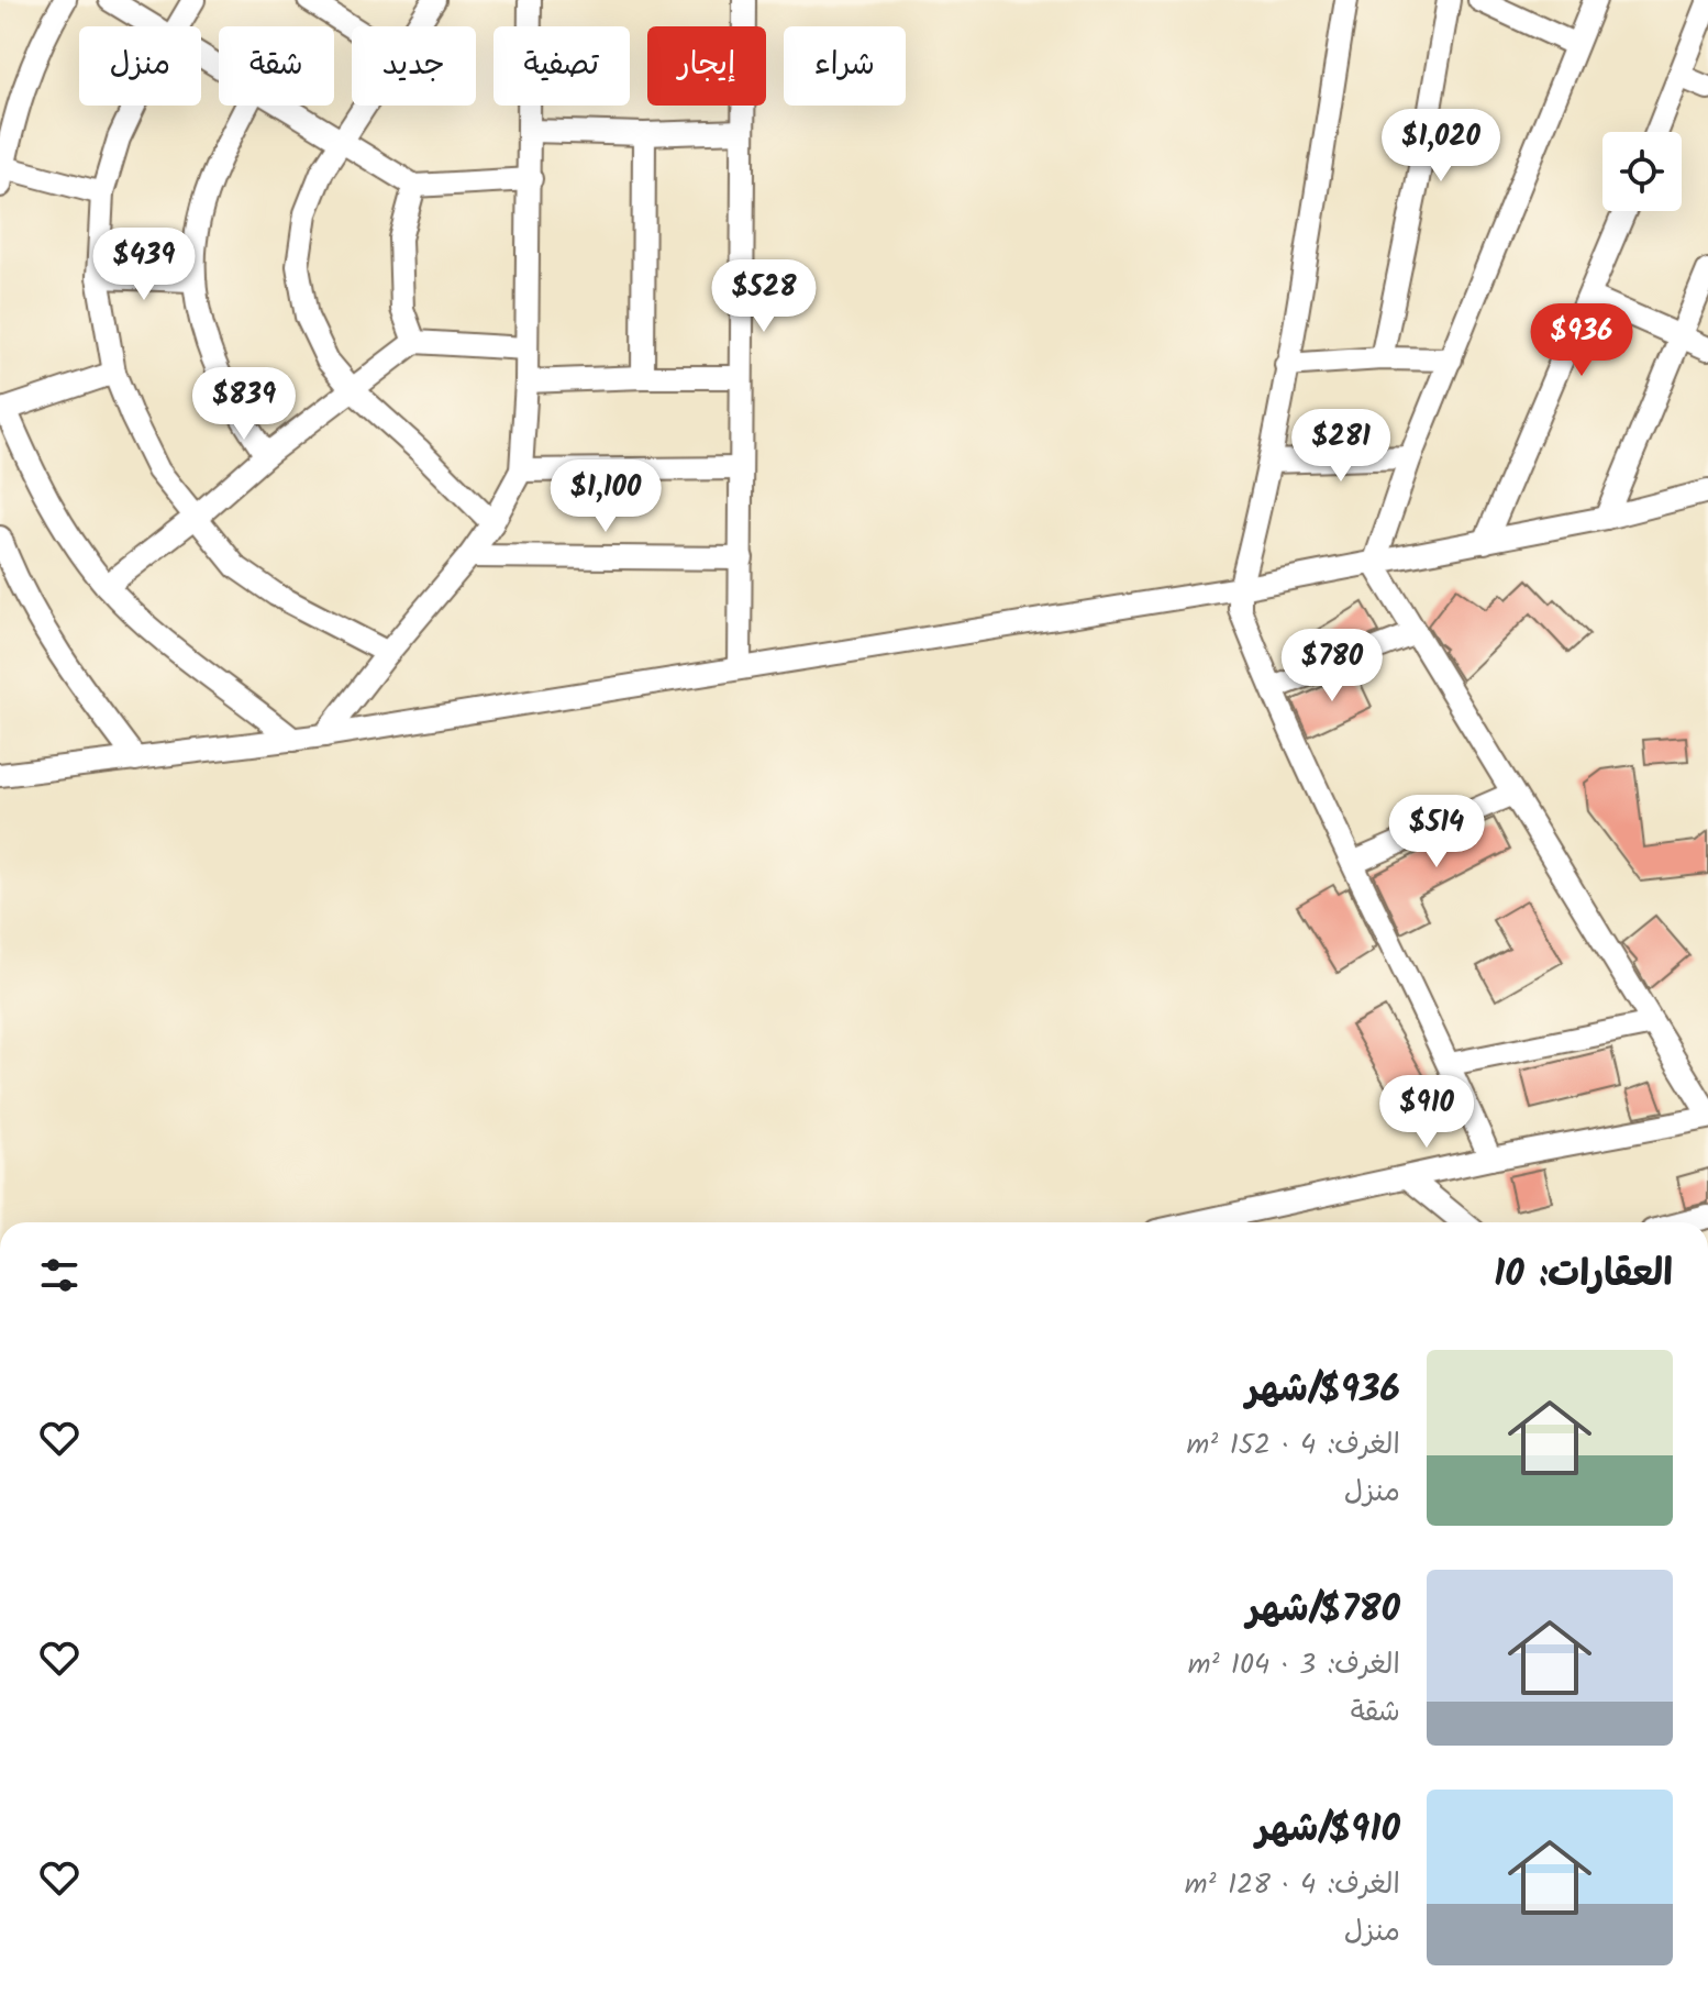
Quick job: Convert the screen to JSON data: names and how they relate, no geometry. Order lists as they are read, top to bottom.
{
  "page": {
    "chip": [
      "شراء",
      "إيجار",
      "تصفية",
      "جديد",
      "شقة",
      "منزل"
    ],
    "price": [
      "$1,020",
      "$439",
      "$528",
      "$936",
      "$839",
      "$281",
      "$1,100",
      "$780",
      "$514",
      "$910"
    ],
    "heading": "العقارات: 10",
    "list": [
      {
        "name": "$936/شهر",
        "note": "الغرف: 4 · 152 m² · منزل"
      },
      {
        "name": "$780/شهر",
        "note": "الغرف: 3 · 104 m² · شقة"
      },
      {
        "name": "$910/شهر",
        "note": "الغرف: 4 · 128 m² · منزل"
      }
    ]
  }
}
